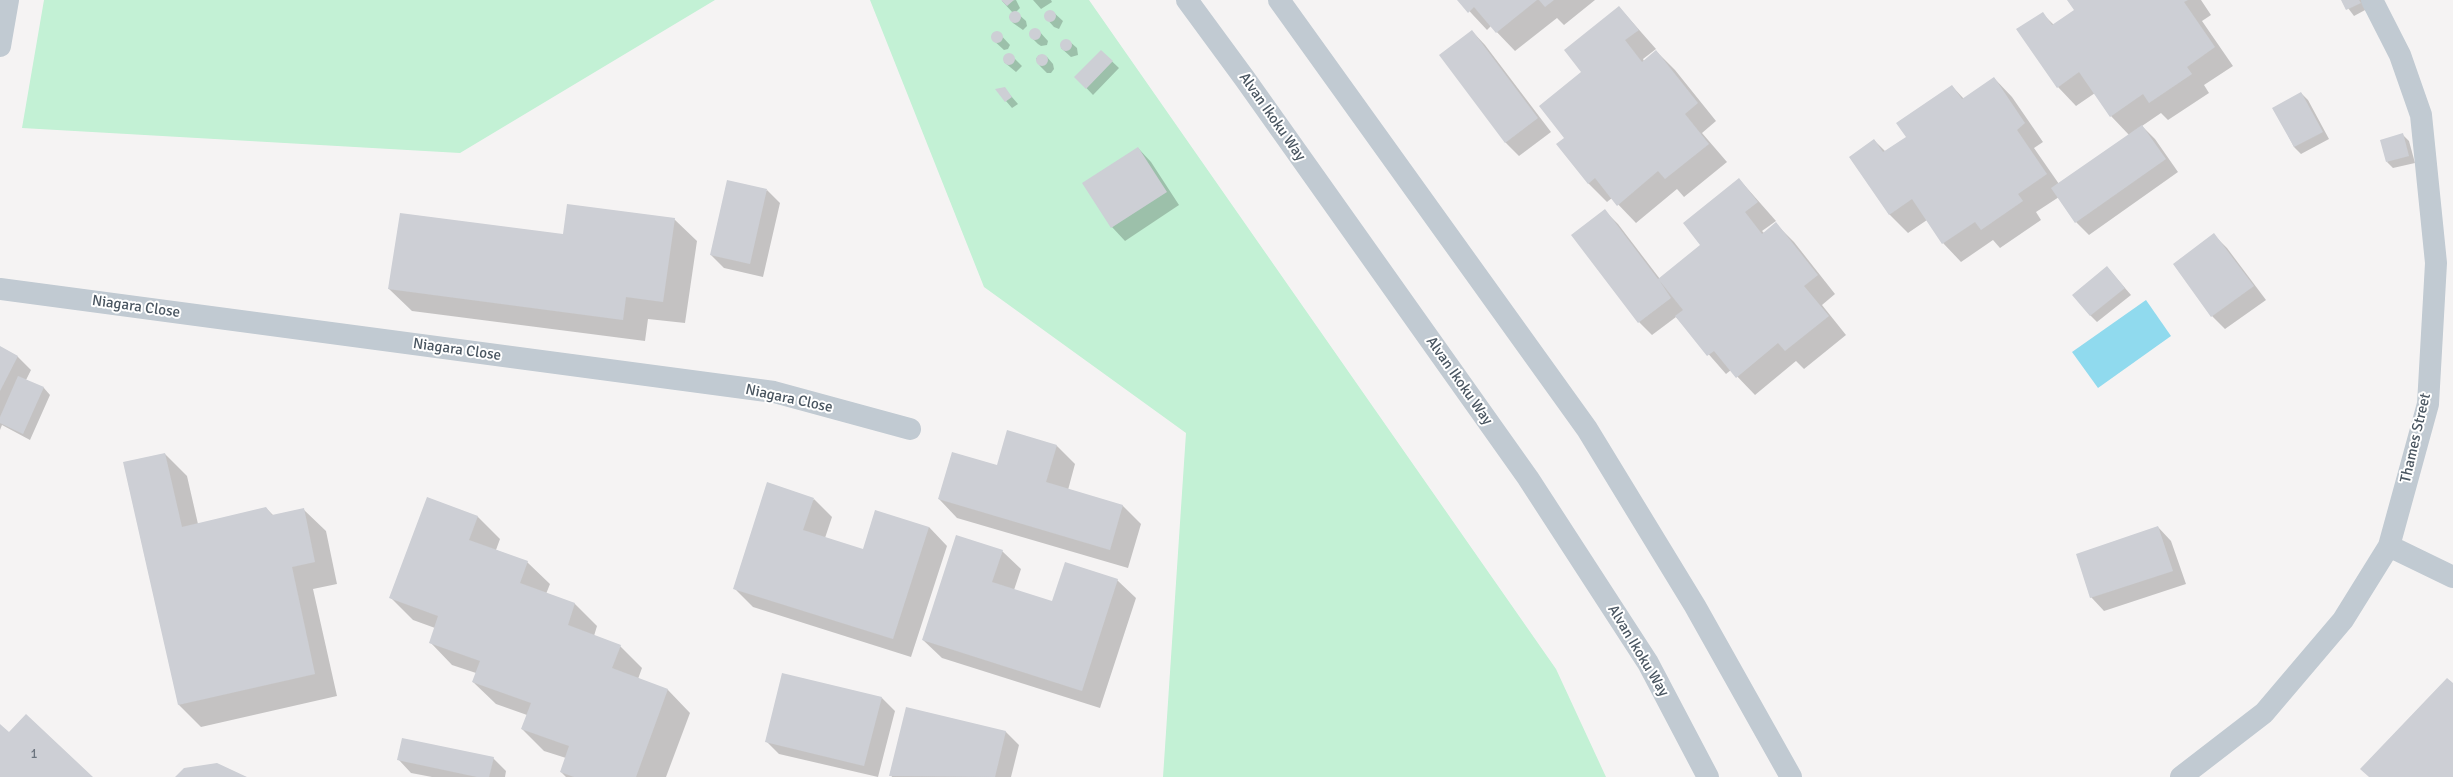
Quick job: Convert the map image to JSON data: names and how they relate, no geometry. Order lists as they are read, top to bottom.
{
  "streets": {
    "street": ["Alvan Ikoku Way", "Niagara Close", "Thames Street"]
  },
  "house_numbers": ["1"]
}
